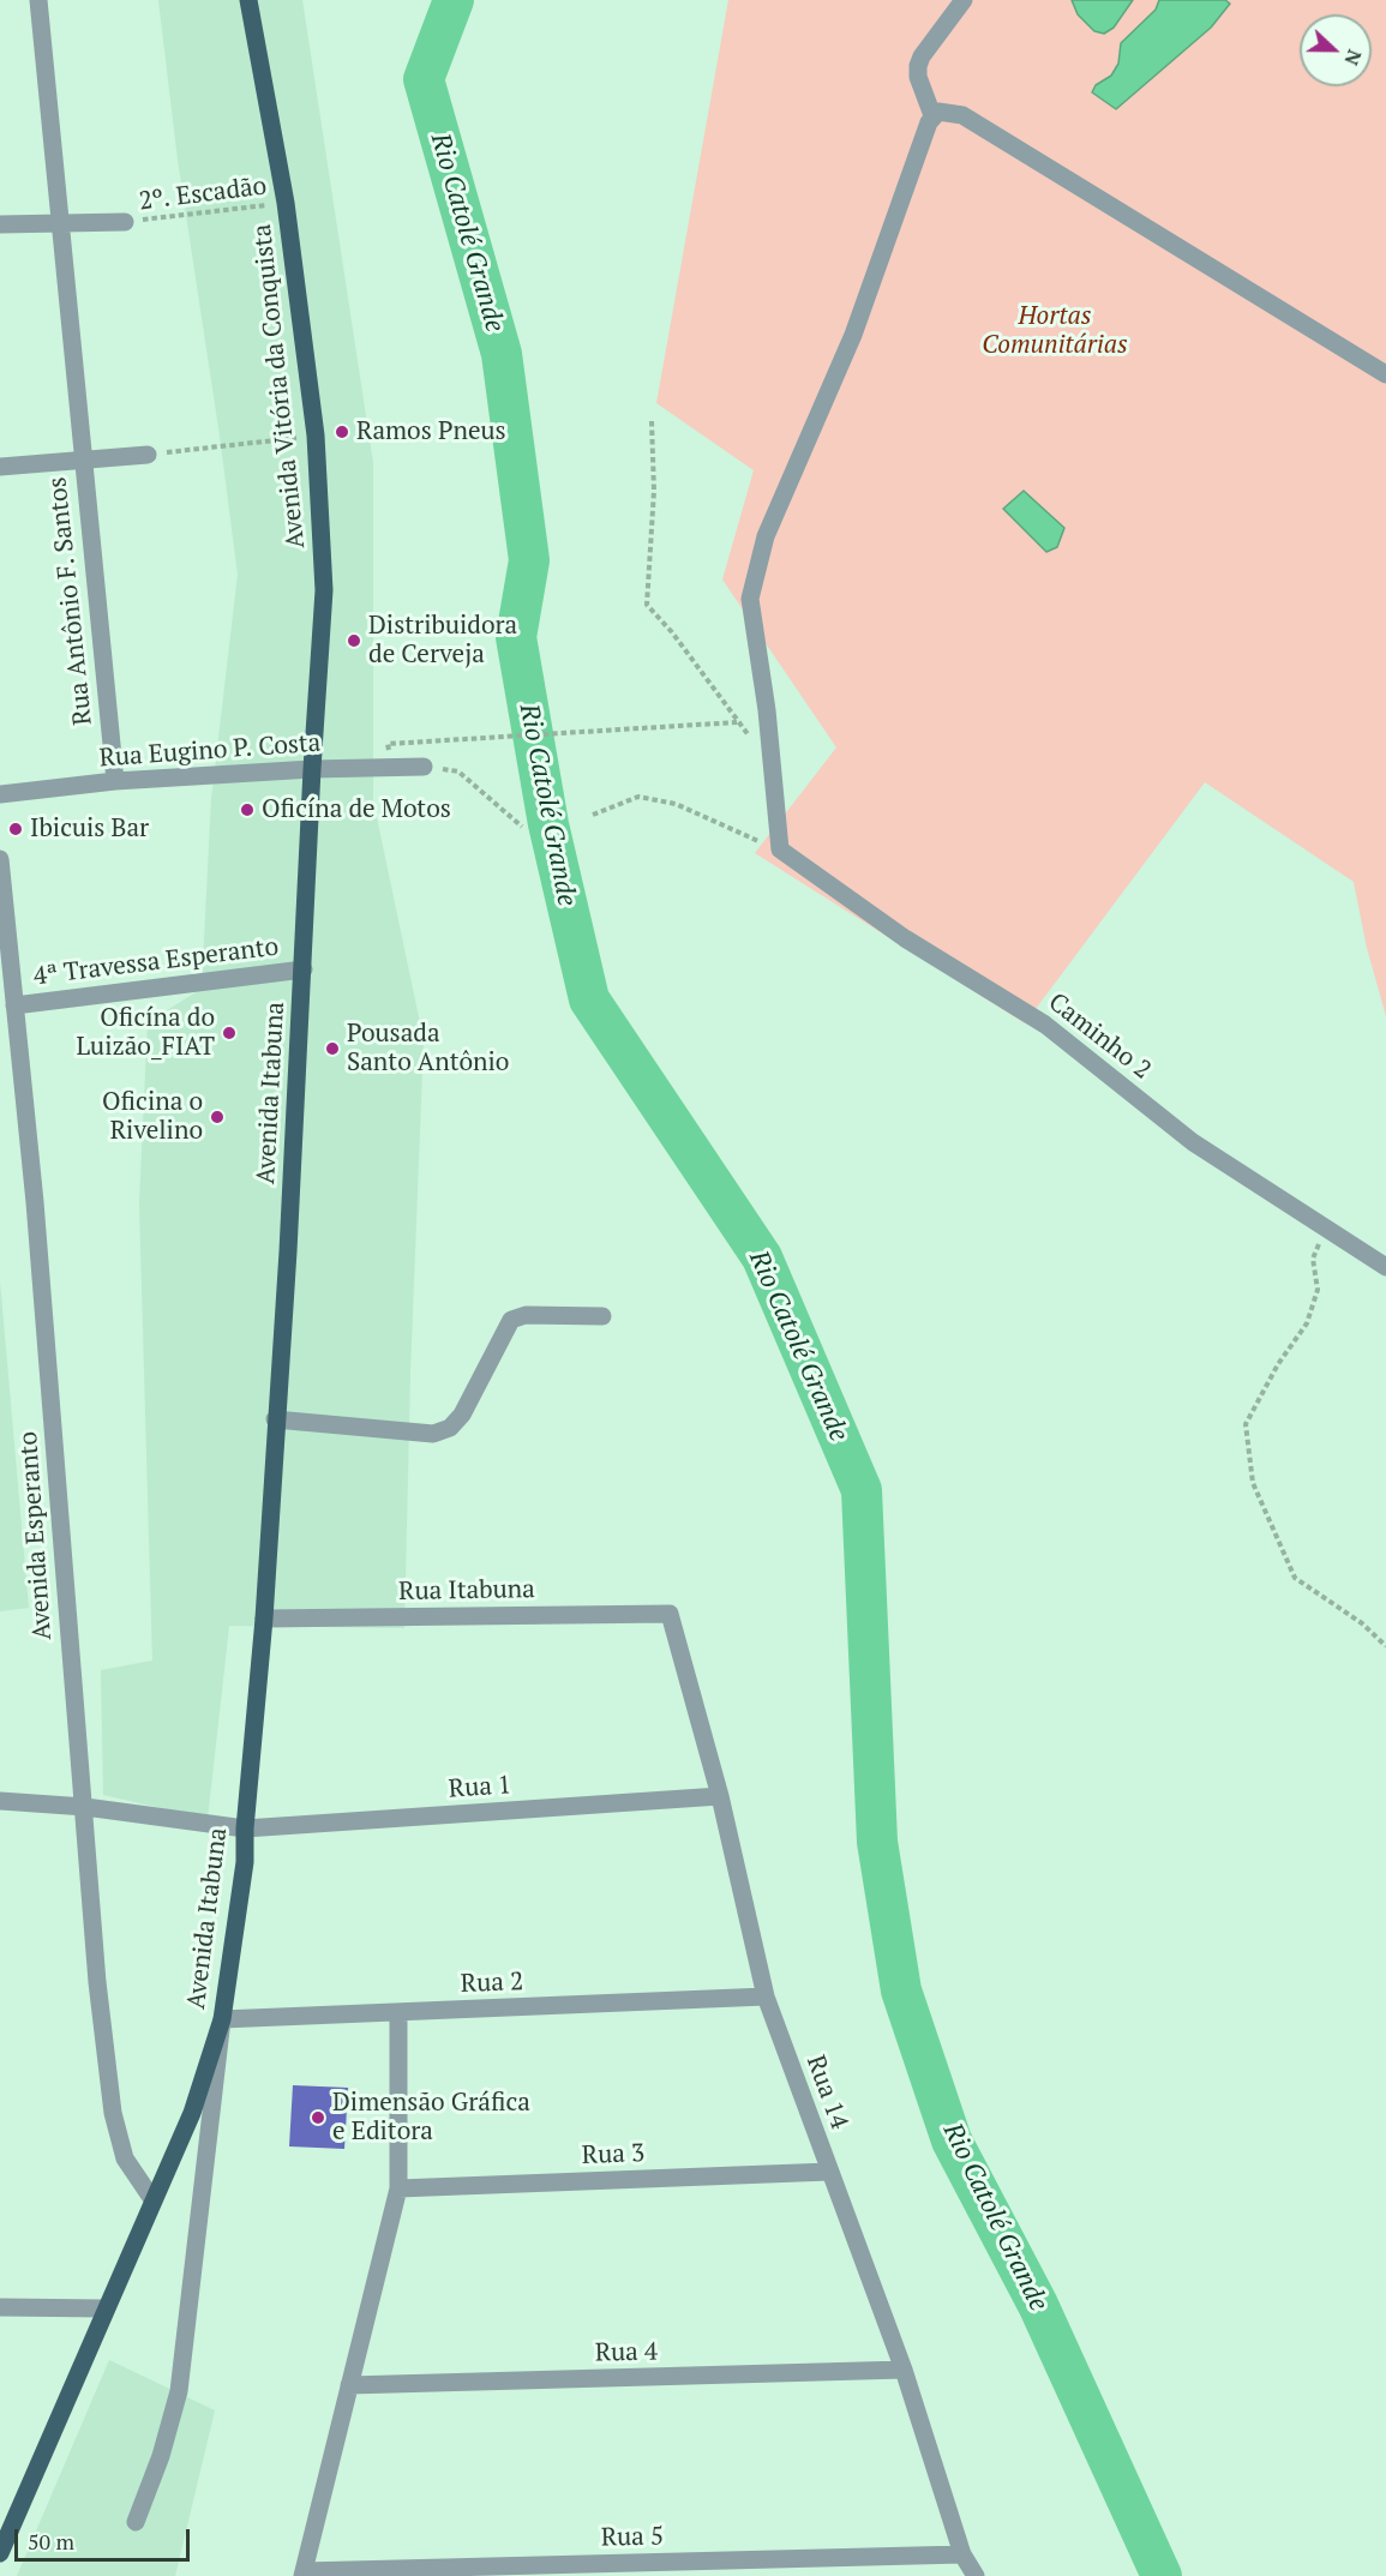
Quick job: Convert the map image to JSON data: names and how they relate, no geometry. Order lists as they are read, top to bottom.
{
  "streets": {
    "main road": ["Avenida Vitória da Conquista", "Avenida Itabuna"],
    "street": [
      "Rua Antônio F. Santos",
      "Rua Eugino P. Costa",
      "4ª Travessa Esperanto",
      "Caminho 2",
      "Avenida Esperanto",
      "Rua Itabuna",
      "Rua 1",
      "Rua 2",
      "Rua 14",
      "Rua 3",
      "Rua 4",
      "Rua 5"
    ],
    "path": ["2º. Escadão"]
  },
  "crossings": [
    ["2º. Escadão", "Avenida Vitória da Conquista"],
    ["Avenida Vitória da Conquista", "Rua Eugino P. Costa"],
    ["Avenida Vitória da Conquista", "Avenida Itabuna"],
    ["Rua Antônio F. Santos", "Rua Eugino P. Costa"],
    ["Rua Eugino P. Costa", "Avenida Itabuna"],
    ["4ª Travessa Esperanto", "Avenida Itabuna"],
    ["4ª Travessa Esperanto", "Avenida Esperanto"],
    ["Avenida Itabuna", "Avenida Esperanto"],
    ["Avenida Itabuna", "Rua Itabuna"],
    ["Avenida Itabuna", "Rua 1"],
    ["Avenida Itabuna", "Rua 2"],
    ["Avenida Esperanto", "Rua 1"],
    ["Rua Itabuna", "Rua 14"],
    ["Rua 1", "Rua 14"],
    ["Rua 2", "Rua 14"],
    ["Rua 14", "Rua 3"],
    ["Rua 14", "Rua 4"],
    ["Rua 14", "Rua 5"]
  ],
  "water": ["Rio Catolé Grande"],
  "parks": ["Hortas Comunitárias"],
  "places": [
    "Ramos Pneus",
    "Distribuidora de Cerveja",
    "Oficína de Motos",
    "Ibicuis Bar",
    "Oficína do Luizão_FIAT",
    "Pousada Santo Antônio",
    "Oficina o Rivelino",
    "Dimensão Gráfica e Editora"
  ],
  "scale_bar": "50 m",
  "north": "right"
}
